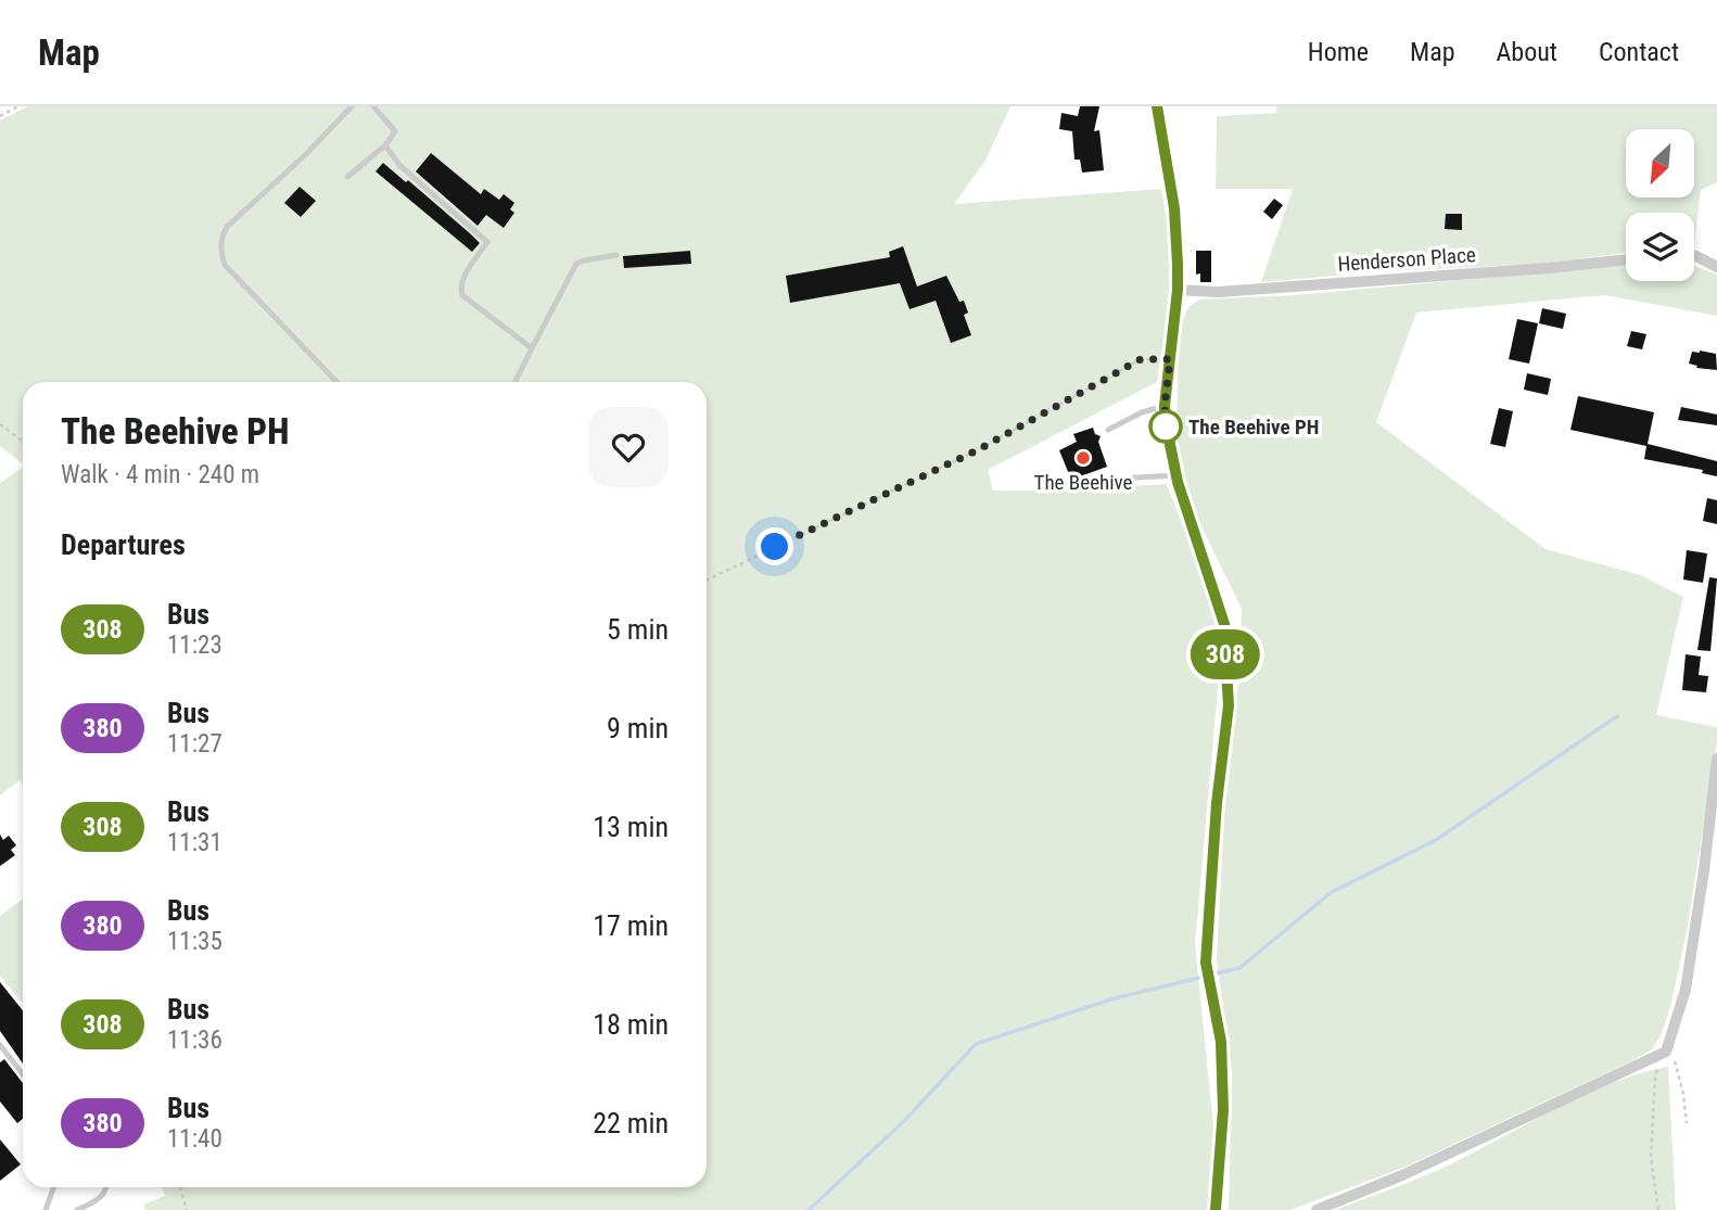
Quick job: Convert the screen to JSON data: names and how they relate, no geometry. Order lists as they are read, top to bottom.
{
  "streets": {
    "street": ["Henderson Place"]
  },
  "places": ["The Beehive PH", "The Beehive"],
  "lines": ["bus line 308"],
  "north": "bottom left",
  "page": {
    "header": "Map",
    "nav": [
      "Home",
      "Map",
      "About",
      "Contact"
    ],
    "on_map": "308",
    "heading": [
      ["The Beehive PH", "Walk · 4 min · 240 m"],
      "Departures"
    ],
    "list": [
      {
        "mark": "308",
        "name": "Bus",
        "note": "11:23",
        "value": "5 min"
      },
      {
        "mark": "380",
        "name": "Bus",
        "note": "11:27",
        "value": "9 min"
      },
      {
        "mark": "308",
        "name": "Bus",
        "note": "11:31",
        "value": "13 min"
      },
      {
        "mark": "380",
        "name": "Bus",
        "note": "11:35",
        "value": "17 min"
      },
      {
        "mark": "308",
        "name": "Bus",
        "note": "11:36",
        "value": "18 min"
      },
      {
        "mark": "380",
        "name": "Bus",
        "note": "11:40",
        "value": "22 min"
      }
    ]
  }
}
